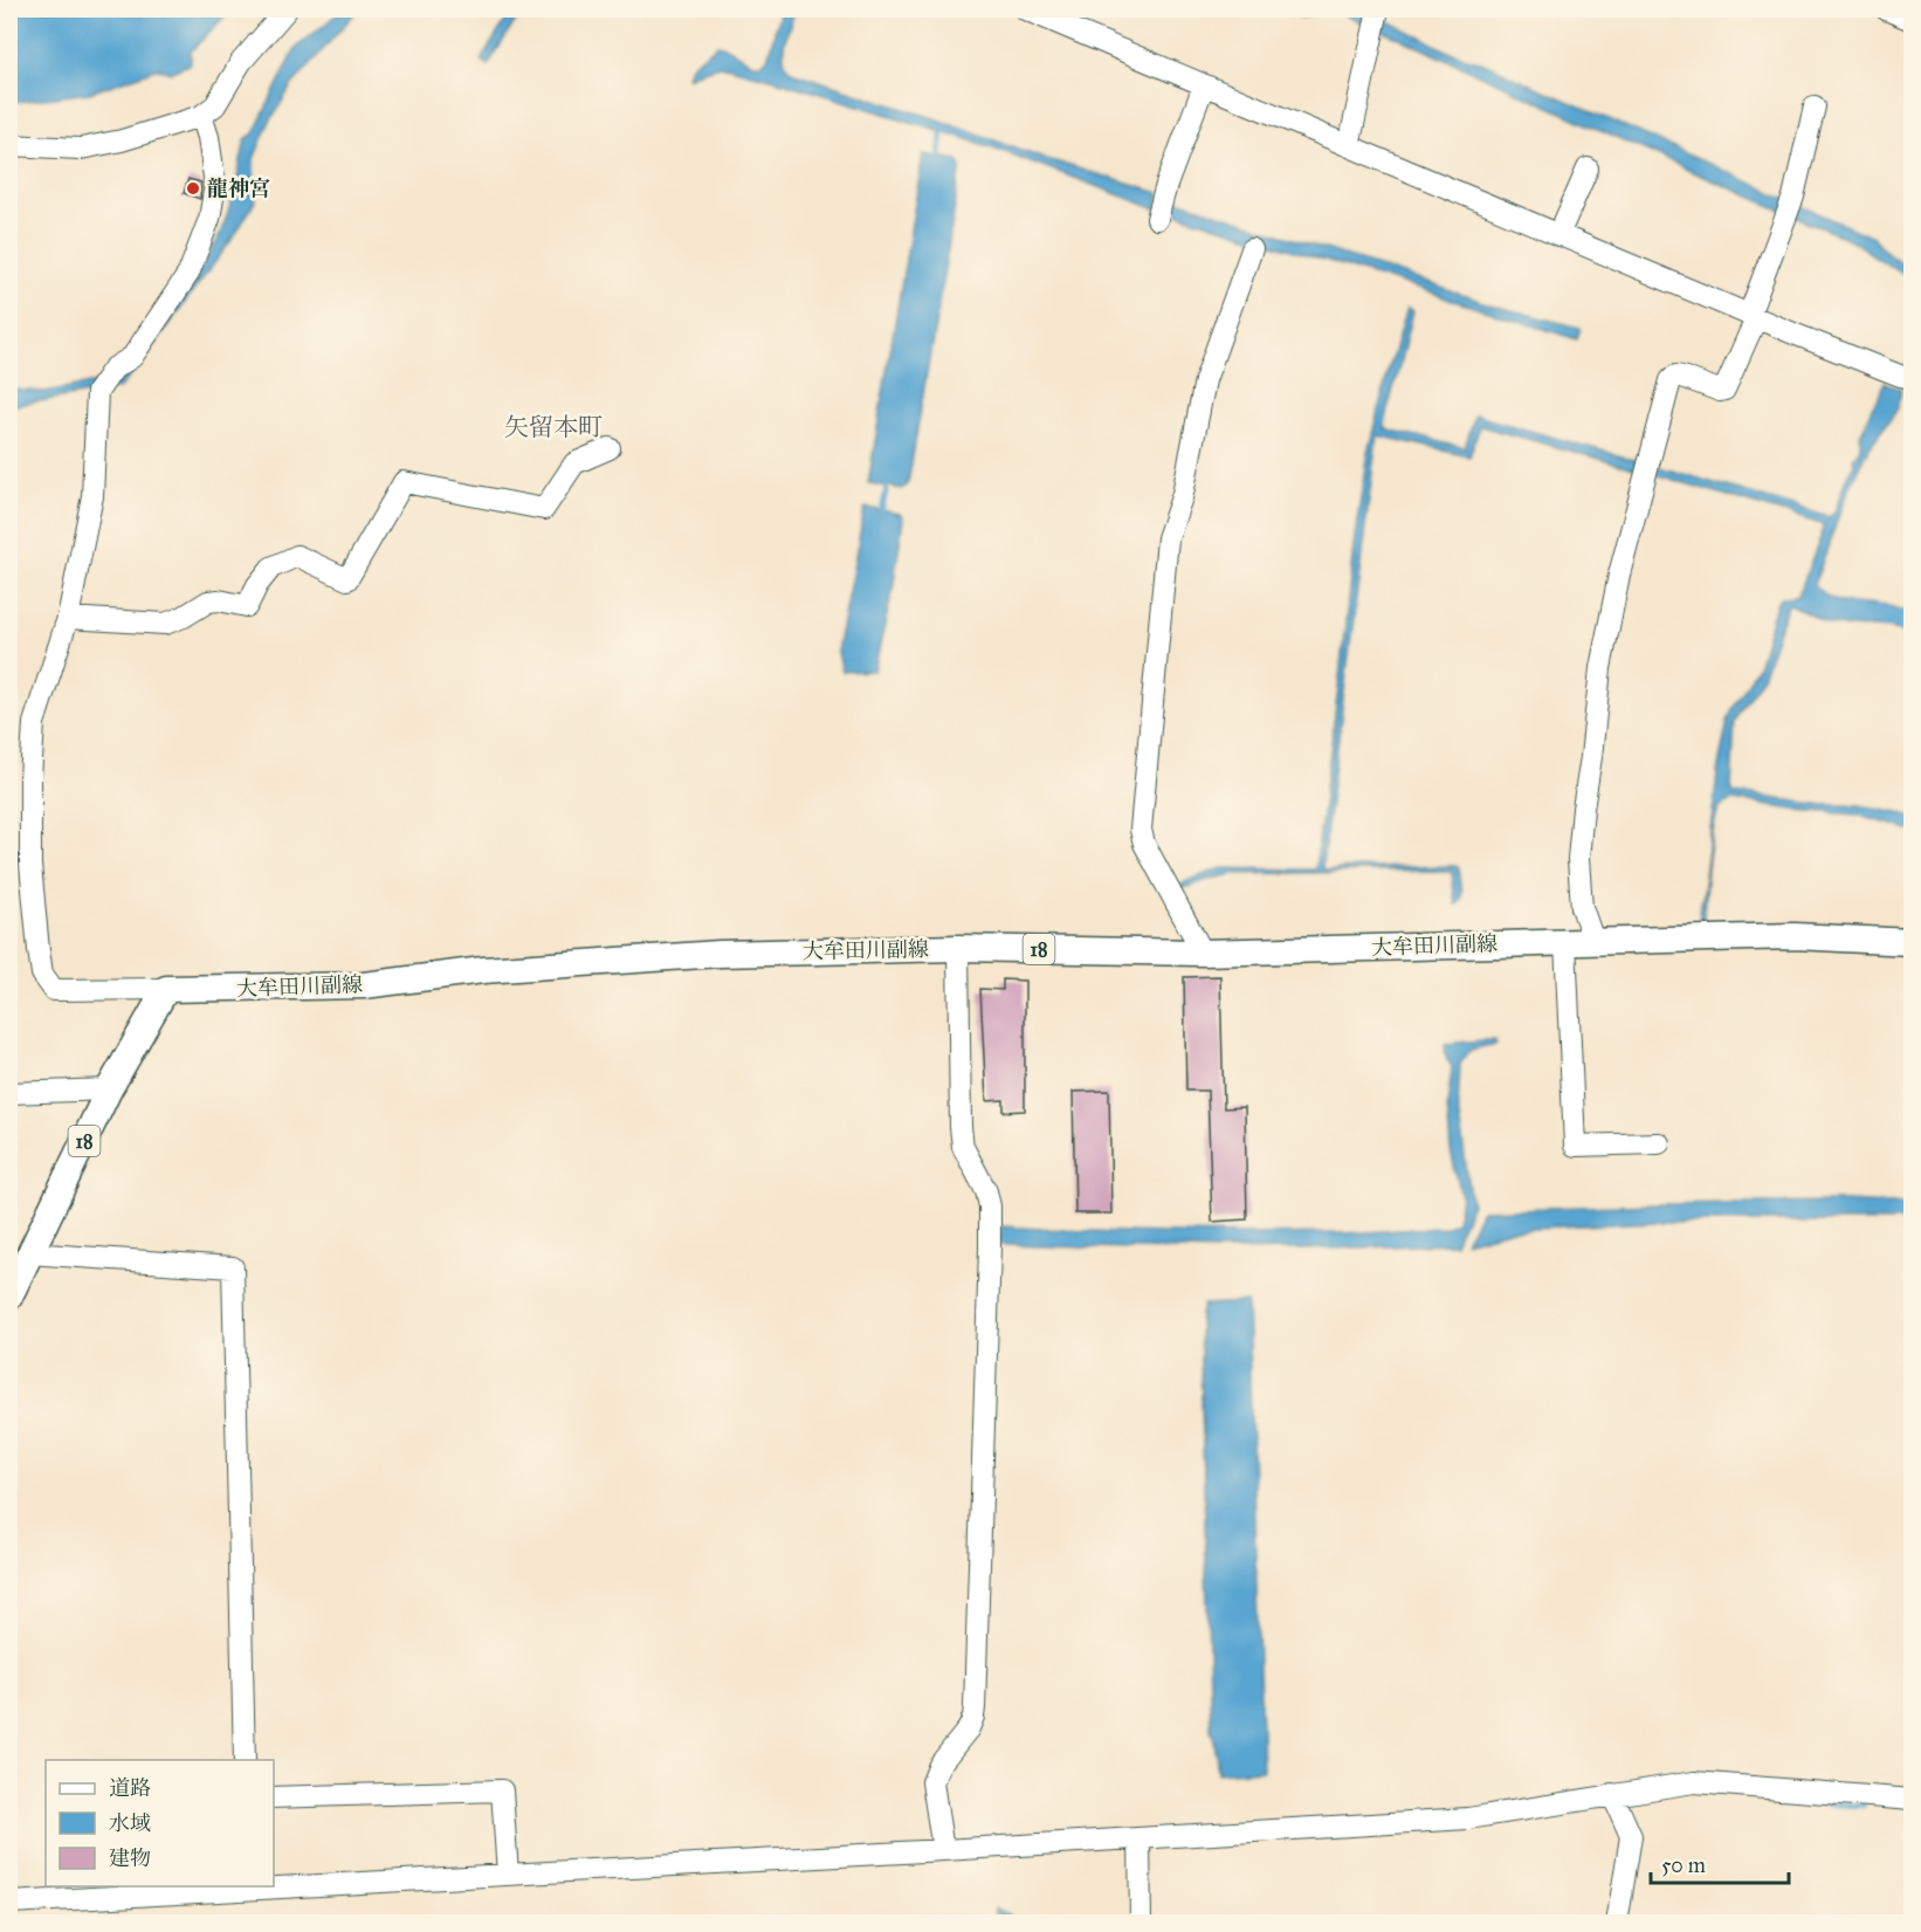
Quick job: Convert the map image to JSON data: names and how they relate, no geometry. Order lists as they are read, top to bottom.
{
  "streets": {
    "main road": ["大牟田川副線", "18"]
  },
  "crossings": [
    ["大牟田川副線", "18"]
  ],
  "districts": ["矢留本町"],
  "places": ["龍神宮"],
  "legend": ["道路", "水域", "建物"],
  "scale_bar": "50 m"
}
